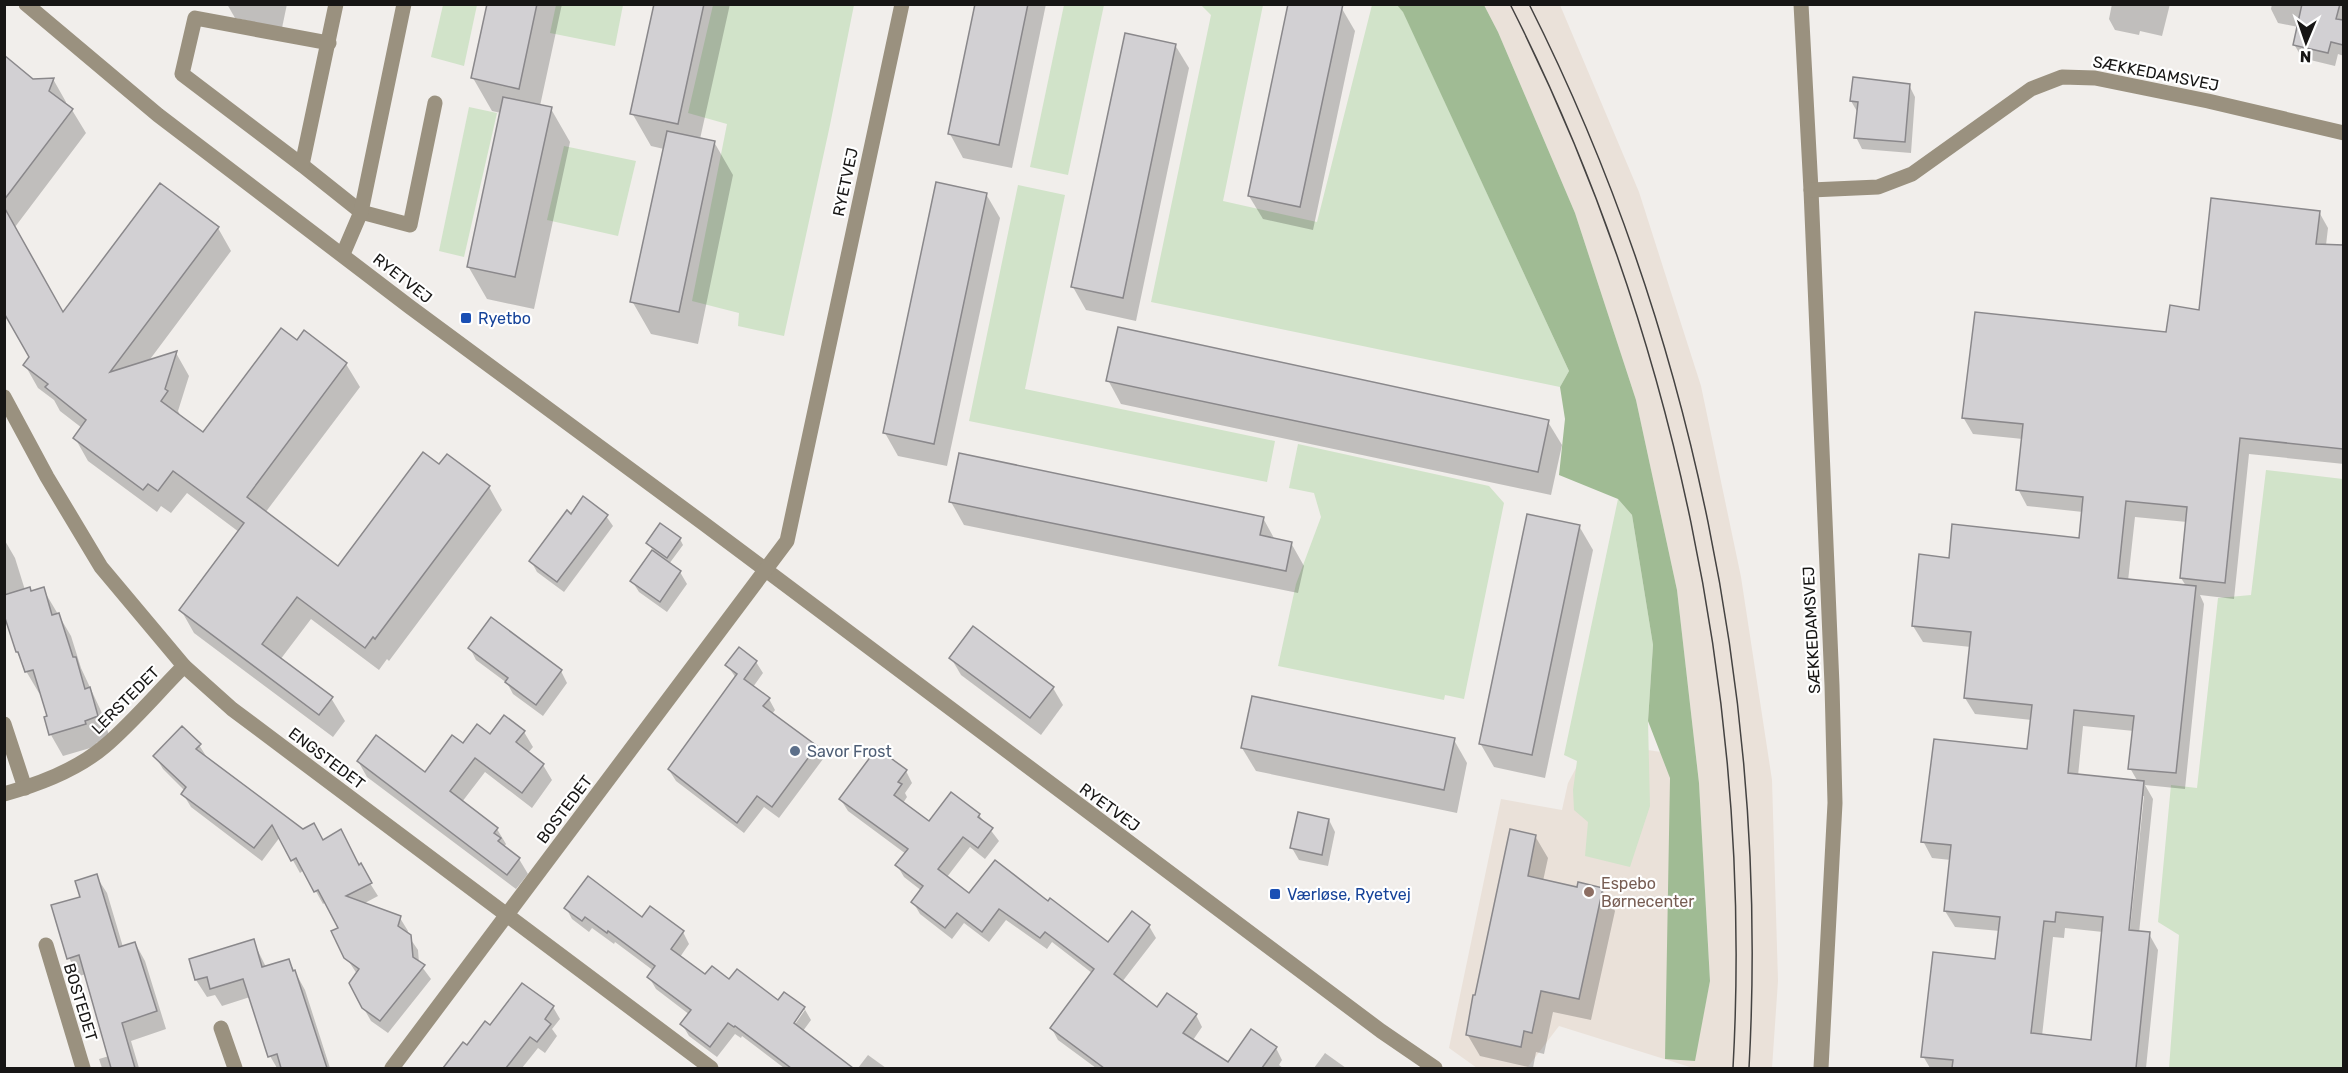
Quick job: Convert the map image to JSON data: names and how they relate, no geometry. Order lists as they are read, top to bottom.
{
  "streets": {
    "street": [
      "SÆKKEDAMSVEJ",
      "RYETVEJ",
      "LERSTEDET",
      "ENGSTEDET",
      "BOSTEDET"
    ]
  },
  "crossings": [
    ["RYETVEJ", "BOSTEDET"],
    ["LERSTEDET", "ENGSTEDET"],
    ["ENGSTEDET", "BOSTEDET"]
  ],
  "places": {
    "transit": ["Ryetbo", "Værløse, Ryetvej"],
    "other": ["Savor Frost", "Espebo Børnecenter"]
  },
  "north": "bottom"
}
